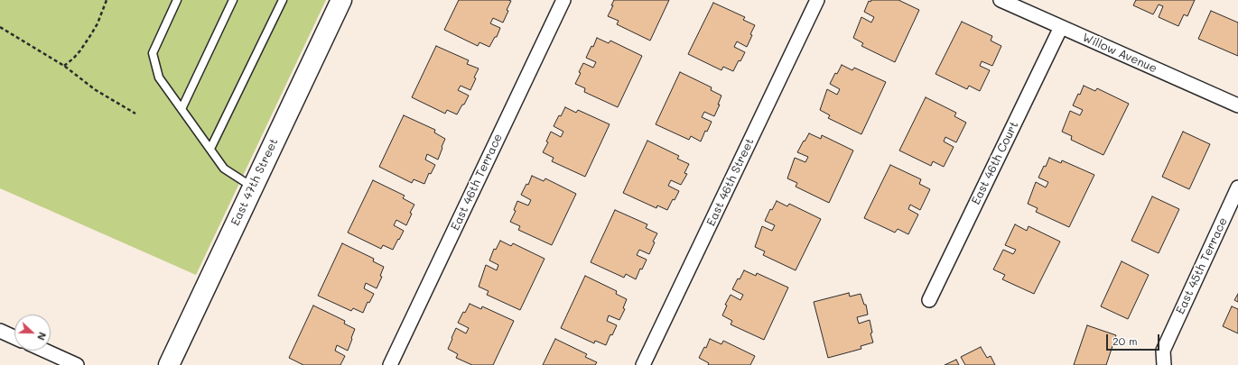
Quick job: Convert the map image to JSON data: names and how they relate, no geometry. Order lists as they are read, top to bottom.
{
  "streets": {
    "main road": ["East 47th Street"],
    "street": [
      "Willow Avenue",
      "East 46th Court",
      "East 46th Terrace",
      "East 46th Street",
      "East 45th Terrace"
    ]
  },
  "crossings": [
    ["Willow Avenue", "East 46th Court"]
  ],
  "scale_bar": "20 m",
  "north": "right"
}
